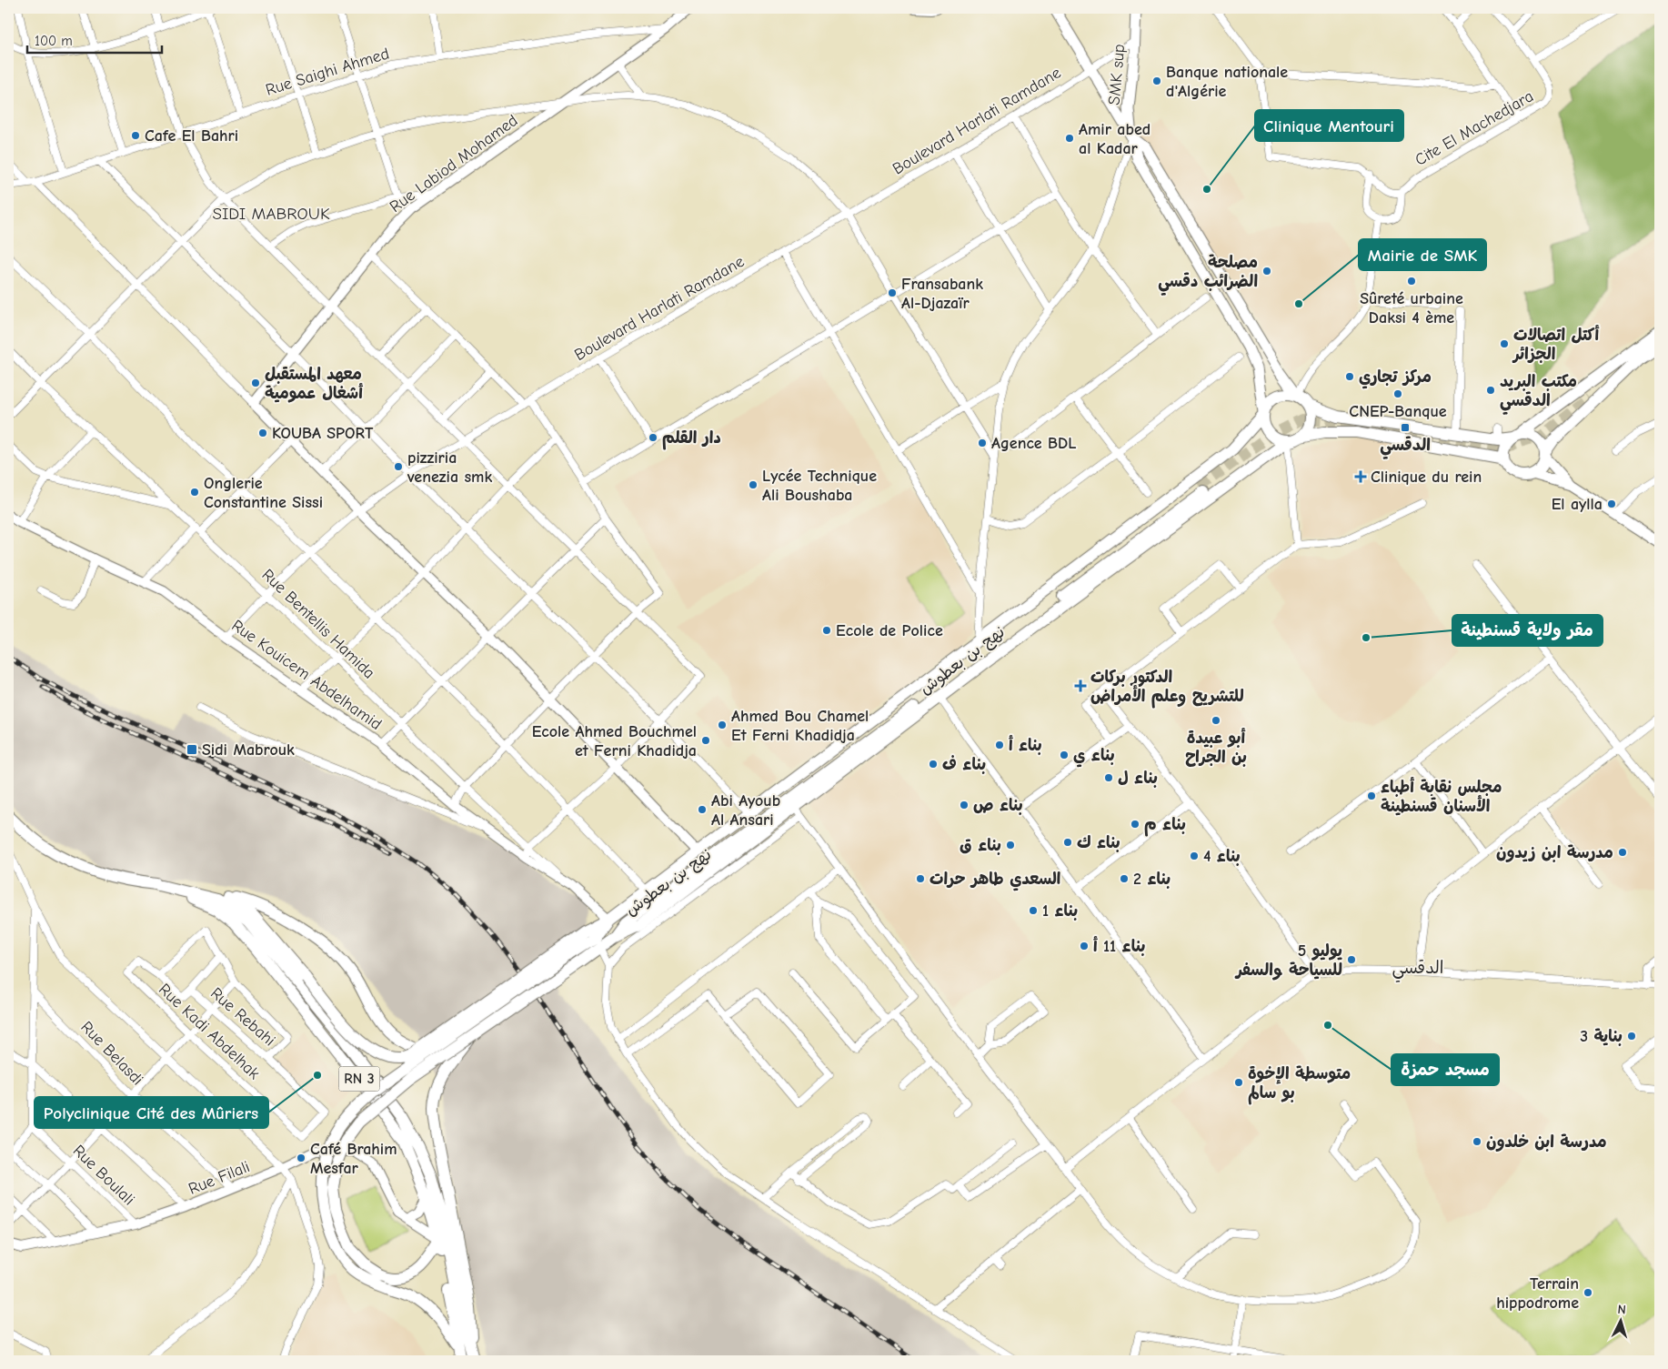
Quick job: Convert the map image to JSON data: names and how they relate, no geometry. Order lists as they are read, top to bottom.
{
  "streets": {
    "main road": ["SMK sup", "نهج بن بعطوش", "RN 3"],
    "street": [
      "Rue Saighi Ahmed",
      "Boulevard Harlati Ramdane",
      "Cite El Machedjara",
      "Rue Labiod Mohamed",
      "Rue Bentellis Hamida",
      "Rue Kouicem Abdelhamid",
      "Rue Rebahi",
      "Rue Kadi Abdelhak",
      "Rue Belasdi",
      "Rue Boulali",
      "Rue Filali"
    ]
  },
  "crossings": [
    ["Rue Saighi Ahmed", "Rue Labiod Mohamed"],
    ["SMK sup", "Boulevard Harlati Ramdane"],
    ["Boulevard Harlati Ramdane", "Rue Bentellis Hamida"],
    ["Boulevard Harlati Ramdane", "Rue Kouicem Abdelhamid"],
    ["Rue Bentellis Hamida", "Rue Kouicem Abdelhamid"],
    ["Rue Rebahi", "Rue Kadi Abdelhak"],
    ["Rue Belasdi", "Rue Filali"],
    ["RN 3", "Rue Filali"],
    ["Rue Boulali", "Rue Filali"]
  ],
  "districts": ["SIDI MABROUK", "الدقسي"],
  "places": {
    "other": [
      "Banque nationale d'Algérie",
      "Cafe El Bahri",
      "Amir abed al Kadar",
      "Clinique Mentouri",
      "مصلحة الضرائب دقسي",
      "Sûreté urbaine Daksi 4 ème",
      "Fransabank Al-Djazaïr",
      "Mairie de SMK",
      "أكتل اتصالات الجزائر",
      "مركز تجاري",
      "معهد المستقبل أشغال عمومية",
      "مكتب البريد الدقسي",
      "CNEP-Banque",
      "KOUBA SPORT",
      "دار القلم",
      "Agence BDL",
      "pizziria venezia smk",
      "Lycée Technique Ali Boushaba",
      "Onglerie Constantine Sissi",
      "El aylla",
      "Ecole de Police",
      "مقر ولاية قسنطينة",
      "أبو عبيدة بن الجراح",
      "Ahmed Bou Chamel Et Ferni Khadidja",
      "Ecole Ahmed Bouchmel et Ferni Khadidja",
      "بناء أ",
      "بناء ي",
      "بناء ف",
      "بناء ل",
      "مجلس نقابة أطباء الأسنان قسنطينة",
      "بناء ص",
      "Abi Ayoub Al Ansari",
      "بناء م",
      "بناء ك",
      "بناء ق",
      "مدرسة ابن زيدون",
      "بناء 4",
      "السعدي طاهر حرات",
      "بناء 2",
      "بناء 1",
      "بناء 11 أ",
      "5 يوليو للسياحة والسفر",
      "مسجد حمزة",
      "بناية 3",
      "Polyclinique Cité des Mûriers",
      "متوسطة الإخوة بو سالم",
      "مدرسة ابن خلدون",
      "Café Brahim Mesfar",
      "Terrain hippodrome"
    ],
    "transit": ["الدقسي", "Sidi Mabrouk"],
    "health": ["Clinique du rein", "الدكتور بركات للتشريح وعلم الأمراض"]
  },
  "scale_bar": "100 m",
  "north": "top"
}
